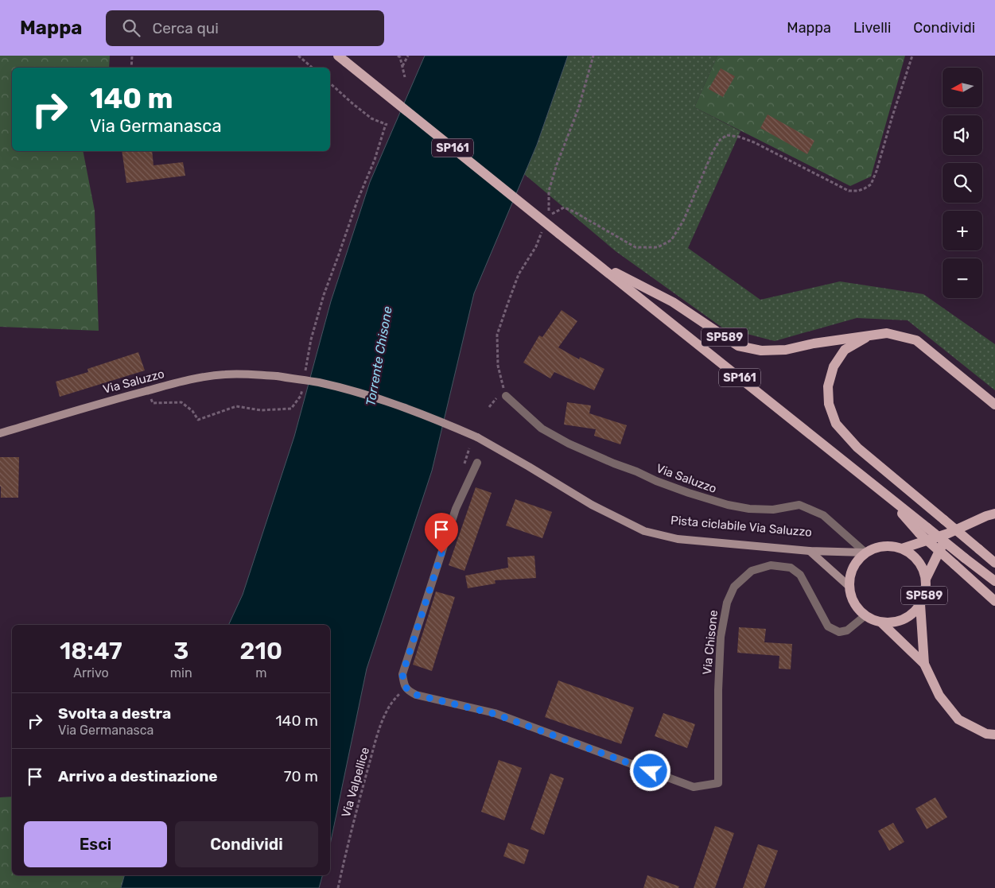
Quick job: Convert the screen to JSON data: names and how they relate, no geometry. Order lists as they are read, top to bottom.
{
  "streets": {
    "main road": ["SP161", "SP589", "Via Saluzzo"],
    "street": ["Via Chisone"],
    "path": ["Via Valpellice"]
  },
  "crossings": [
    ["SP161", "SP589"],
    ["SP589", "Via Saluzzo"],
    ["SP589", "Via Chisone"],
    ["Via Saluzzo", "Via Chisone"],
    ["Via Chisone", "Via Valpellice"]
  ],
  "water": ["Torrente Chisone"],
  "north": "left",
  "page": {
    "header": "Mappa",
    "search": "Cerca qui",
    "nav": ["Mappa", "Livelli", "Condividi"],
    "map_buttons": ["+", "−"],
    "turn": ["140 m", "Via Germanasca"],
    "eta": [
      "18:47",
      "Arrivo",
      "3",
      "min",
      "210",
      "m"
    ],
    "list": [
      {
        "name": "Svolta a destra",
        "note": "Via Germanasca",
        "value": "140 m"
      },
      {
        "name": "Arrivo a destinazione",
        "value": "70 m"
      }
    ],
    "buttons": ["Esci", "Condividi"]
  }
}
